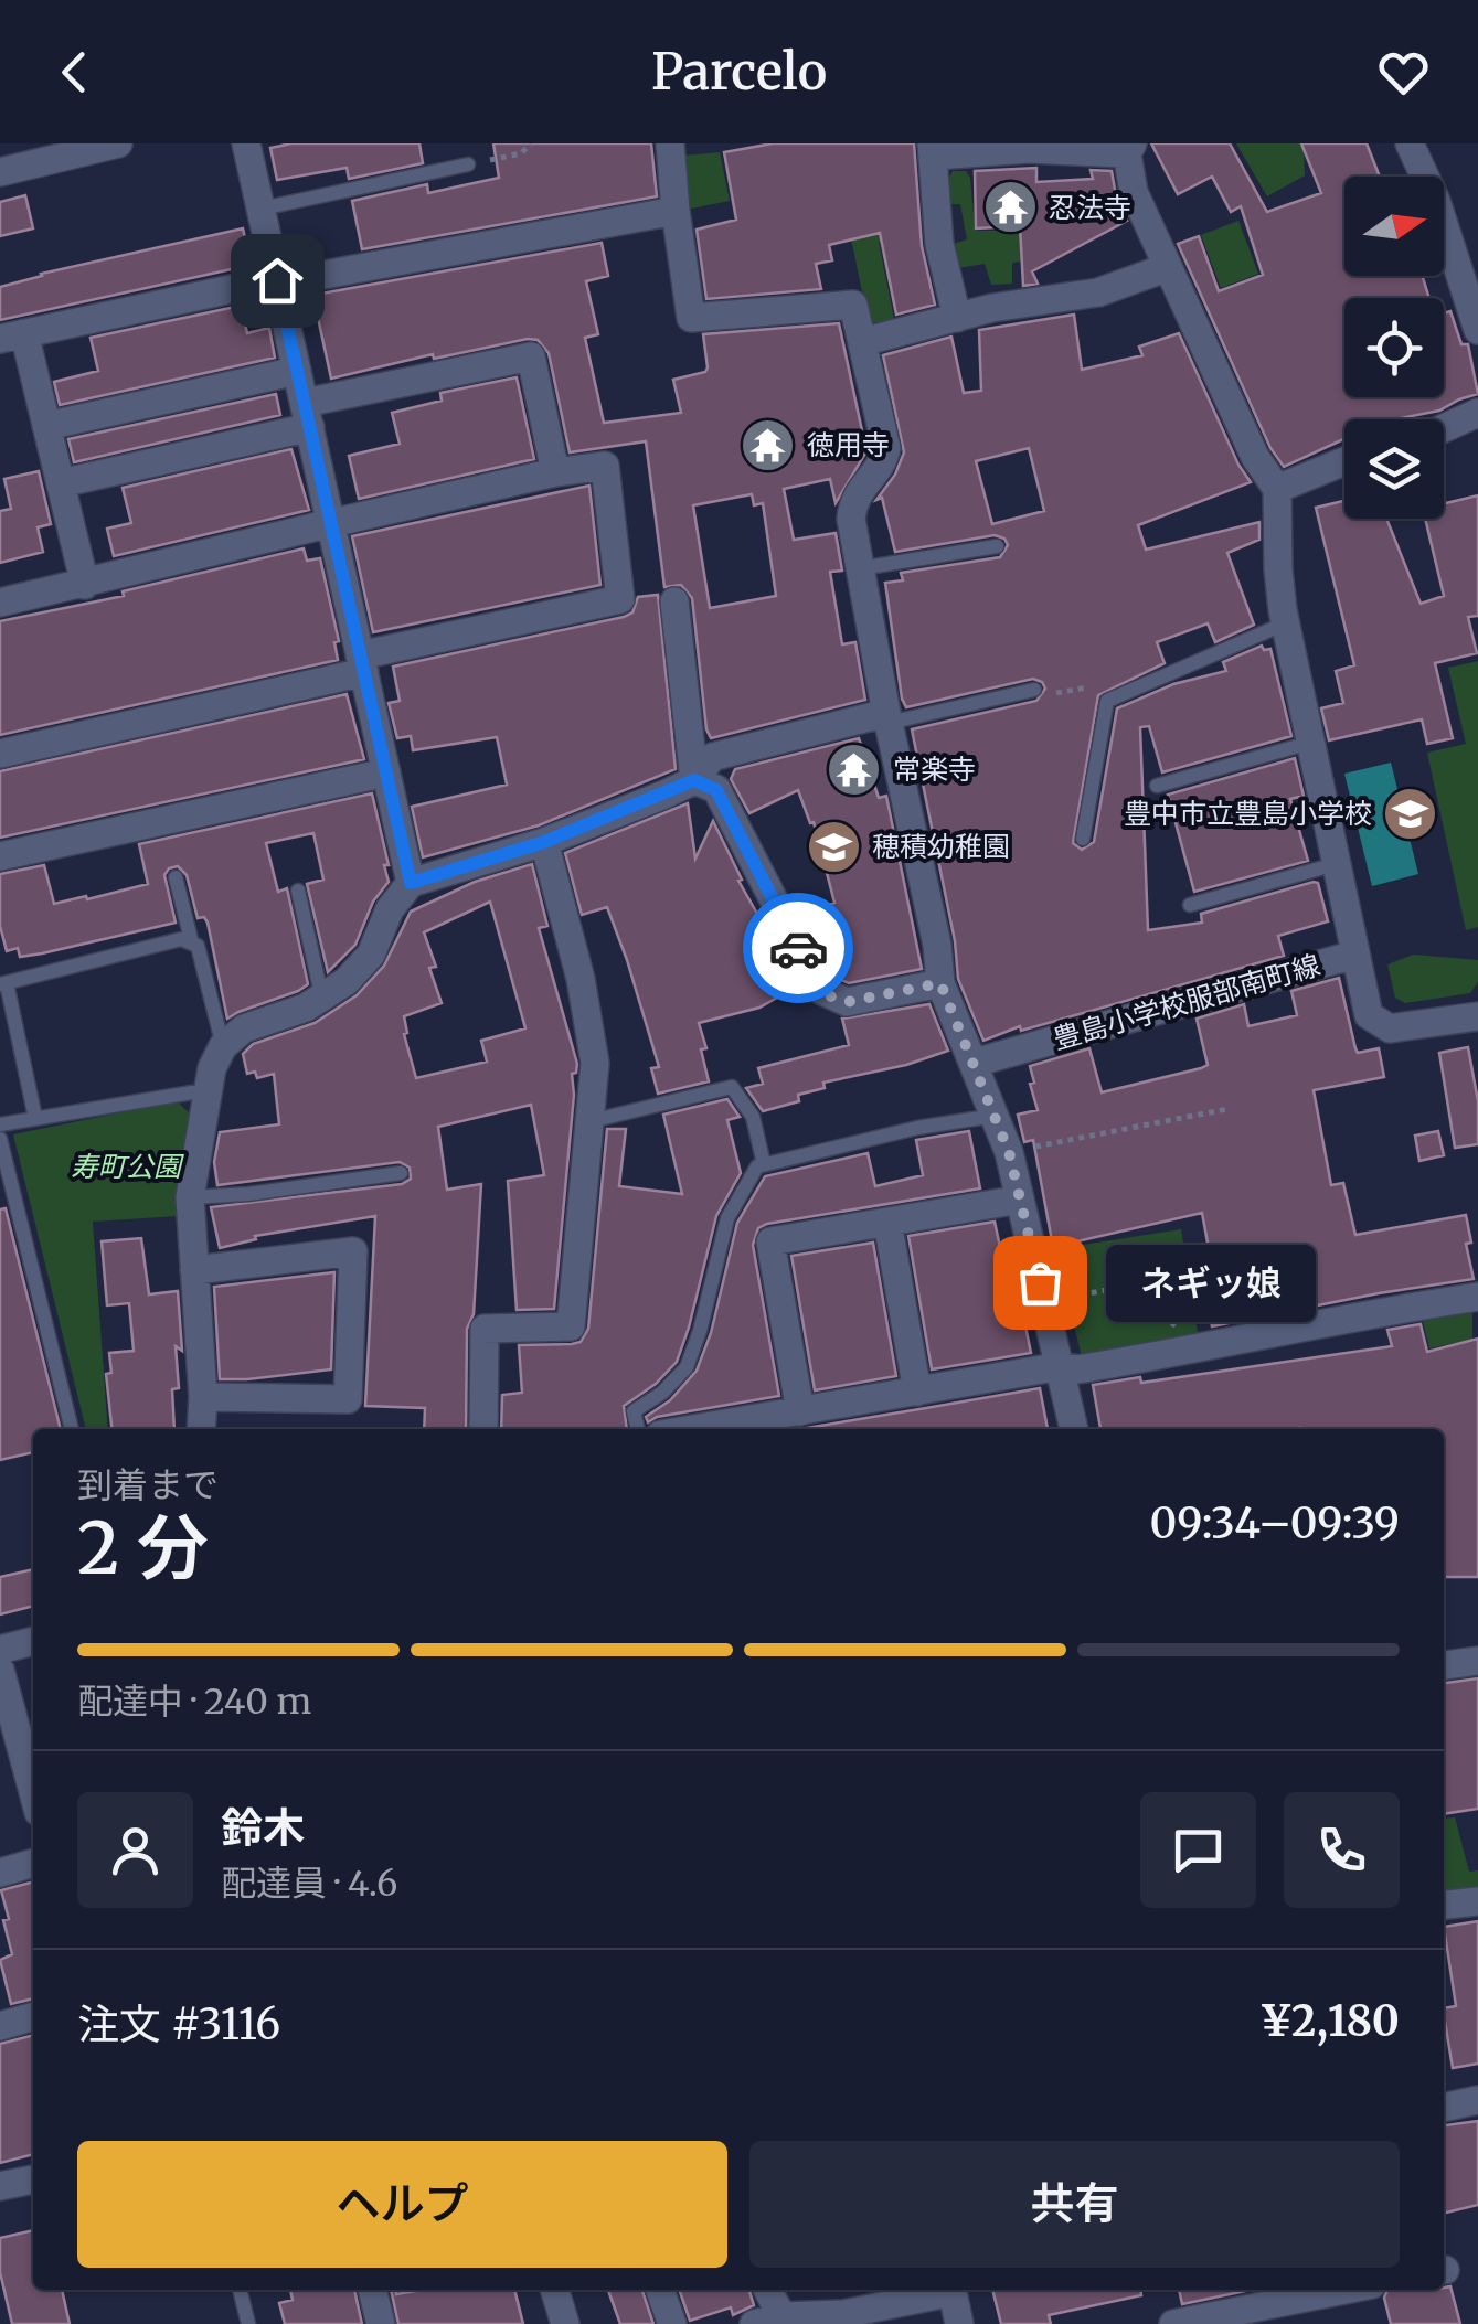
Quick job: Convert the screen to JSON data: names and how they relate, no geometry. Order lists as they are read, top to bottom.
{
  "streets": {
    "street": ["豊島小学校服部南町線"]
  },
  "parks": ["寿町公園"],
  "places": {
    "temple": ["忍法寺", "徳用寺", "常楽寺"],
    "school or university": ["豊中市立豊島小学校", "穂積幼稚園"],
    "other": ["ネギッ娘"]
  },
  "north": "right",
  "page": {
    "header": "Parcelo",
    "bubble": "ネギッ娘",
    "heading": ["2 分", "到着まで", "09:34–09:39"],
    "panel": [
      "鈴木",
      "配達員 · 4.6",
      "注文 #3116",
      "¥2,180"
    ],
    "bar": "配達中 · 240 m",
    "buttons": ["ヘルプ", "共有"]
  }
}
